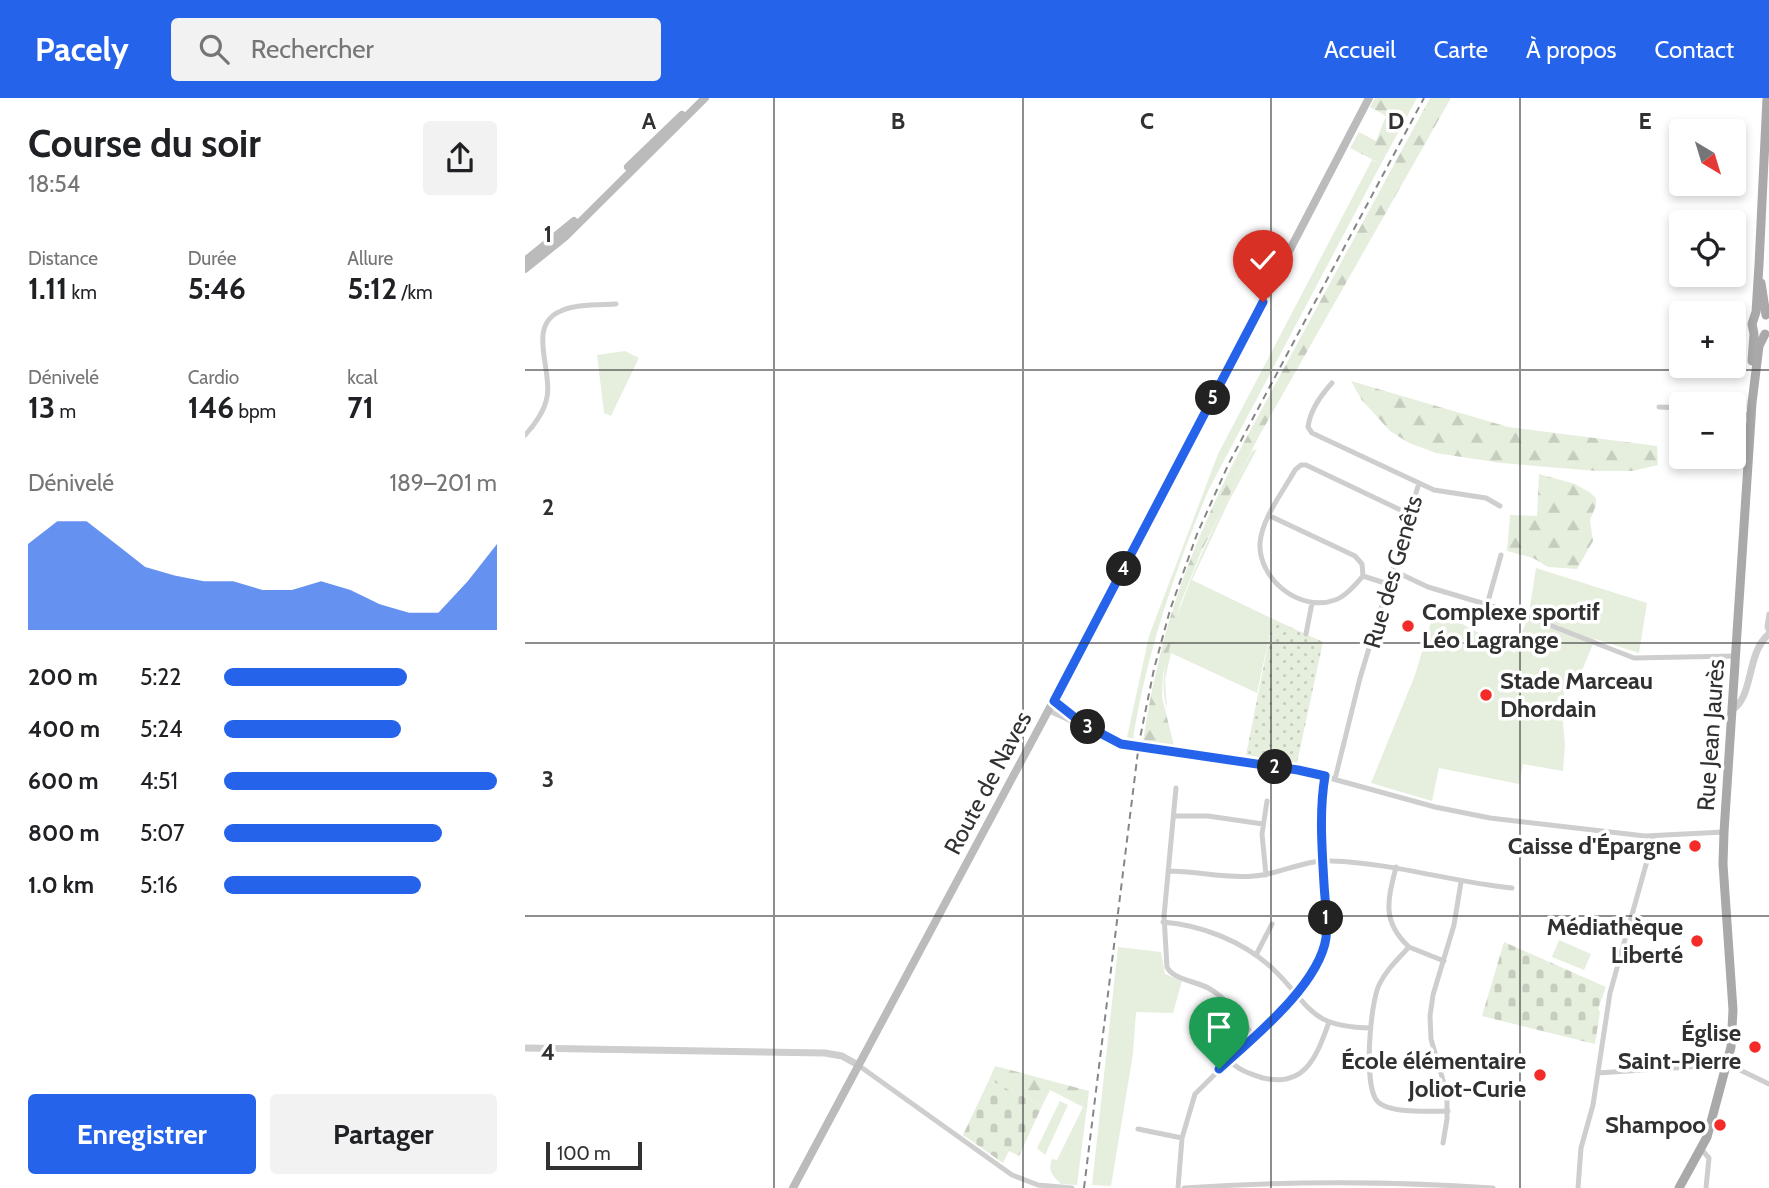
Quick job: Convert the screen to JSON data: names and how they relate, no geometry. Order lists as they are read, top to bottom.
{
  "streets": {
    "main road": ["Rue Jean Jaurès", "Route de Naves"],
    "street": ["Rue des Genêts"]
  },
  "places": [
    "Complexe sportif Léo Lagrange",
    "Stade Marceau Dhordain",
    "Caisse d'Épargne",
    "Médiathèque Liberté",
    "Église Saint-Pierre",
    "École élémentaire Joliot-Curie",
    "Shampoo"
  ],
  "scale_bar": "100 m",
  "north": "bottom right",
  "page": {
    "header": "Pacely",
    "search": "Rechercher",
    "nav": [
      "Accueil",
      "Carte",
      "À propos",
      "Contact"
    ],
    "heading": ["Course du soir", "18:54"],
    "map_buttons": ["+", "−"],
    "stats": [
      ["Distance", "1.11 km"],
      ["Durée", "5:46"],
      ["Allure", "5:12 /km"],
      ["Dénivelé", "13 m"],
      ["Cardio", "146 bpm"],
      ["kcal", "71"]
    ],
    "pins": [
      "5",
      "4",
      "3",
      "2",
      "1"
    ],
    "chart": ["Dénivelé", "189–201 m"],
    "list": [
      {
        "name": "200 m",
        "note": "5:22"
      },
      {
        "name": "400 m",
        "note": "5:24"
      },
      {
        "name": "600 m",
        "note": "4:51"
      },
      {
        "name": "800 m",
        "note": "5:07"
      },
      {
        "name": "1.0 km",
        "note": "5:16"
      }
    ],
    "buttons": ["Enregistrer", "Partager"],
    "scale": "100 m"
  },
  "grid": {
    "columns": [
      "A",
      "B",
      "C",
      "D",
      "E"
    ],
    "rows": [
      "1",
      "2",
      "3",
      "4"
    ]
  }
}
